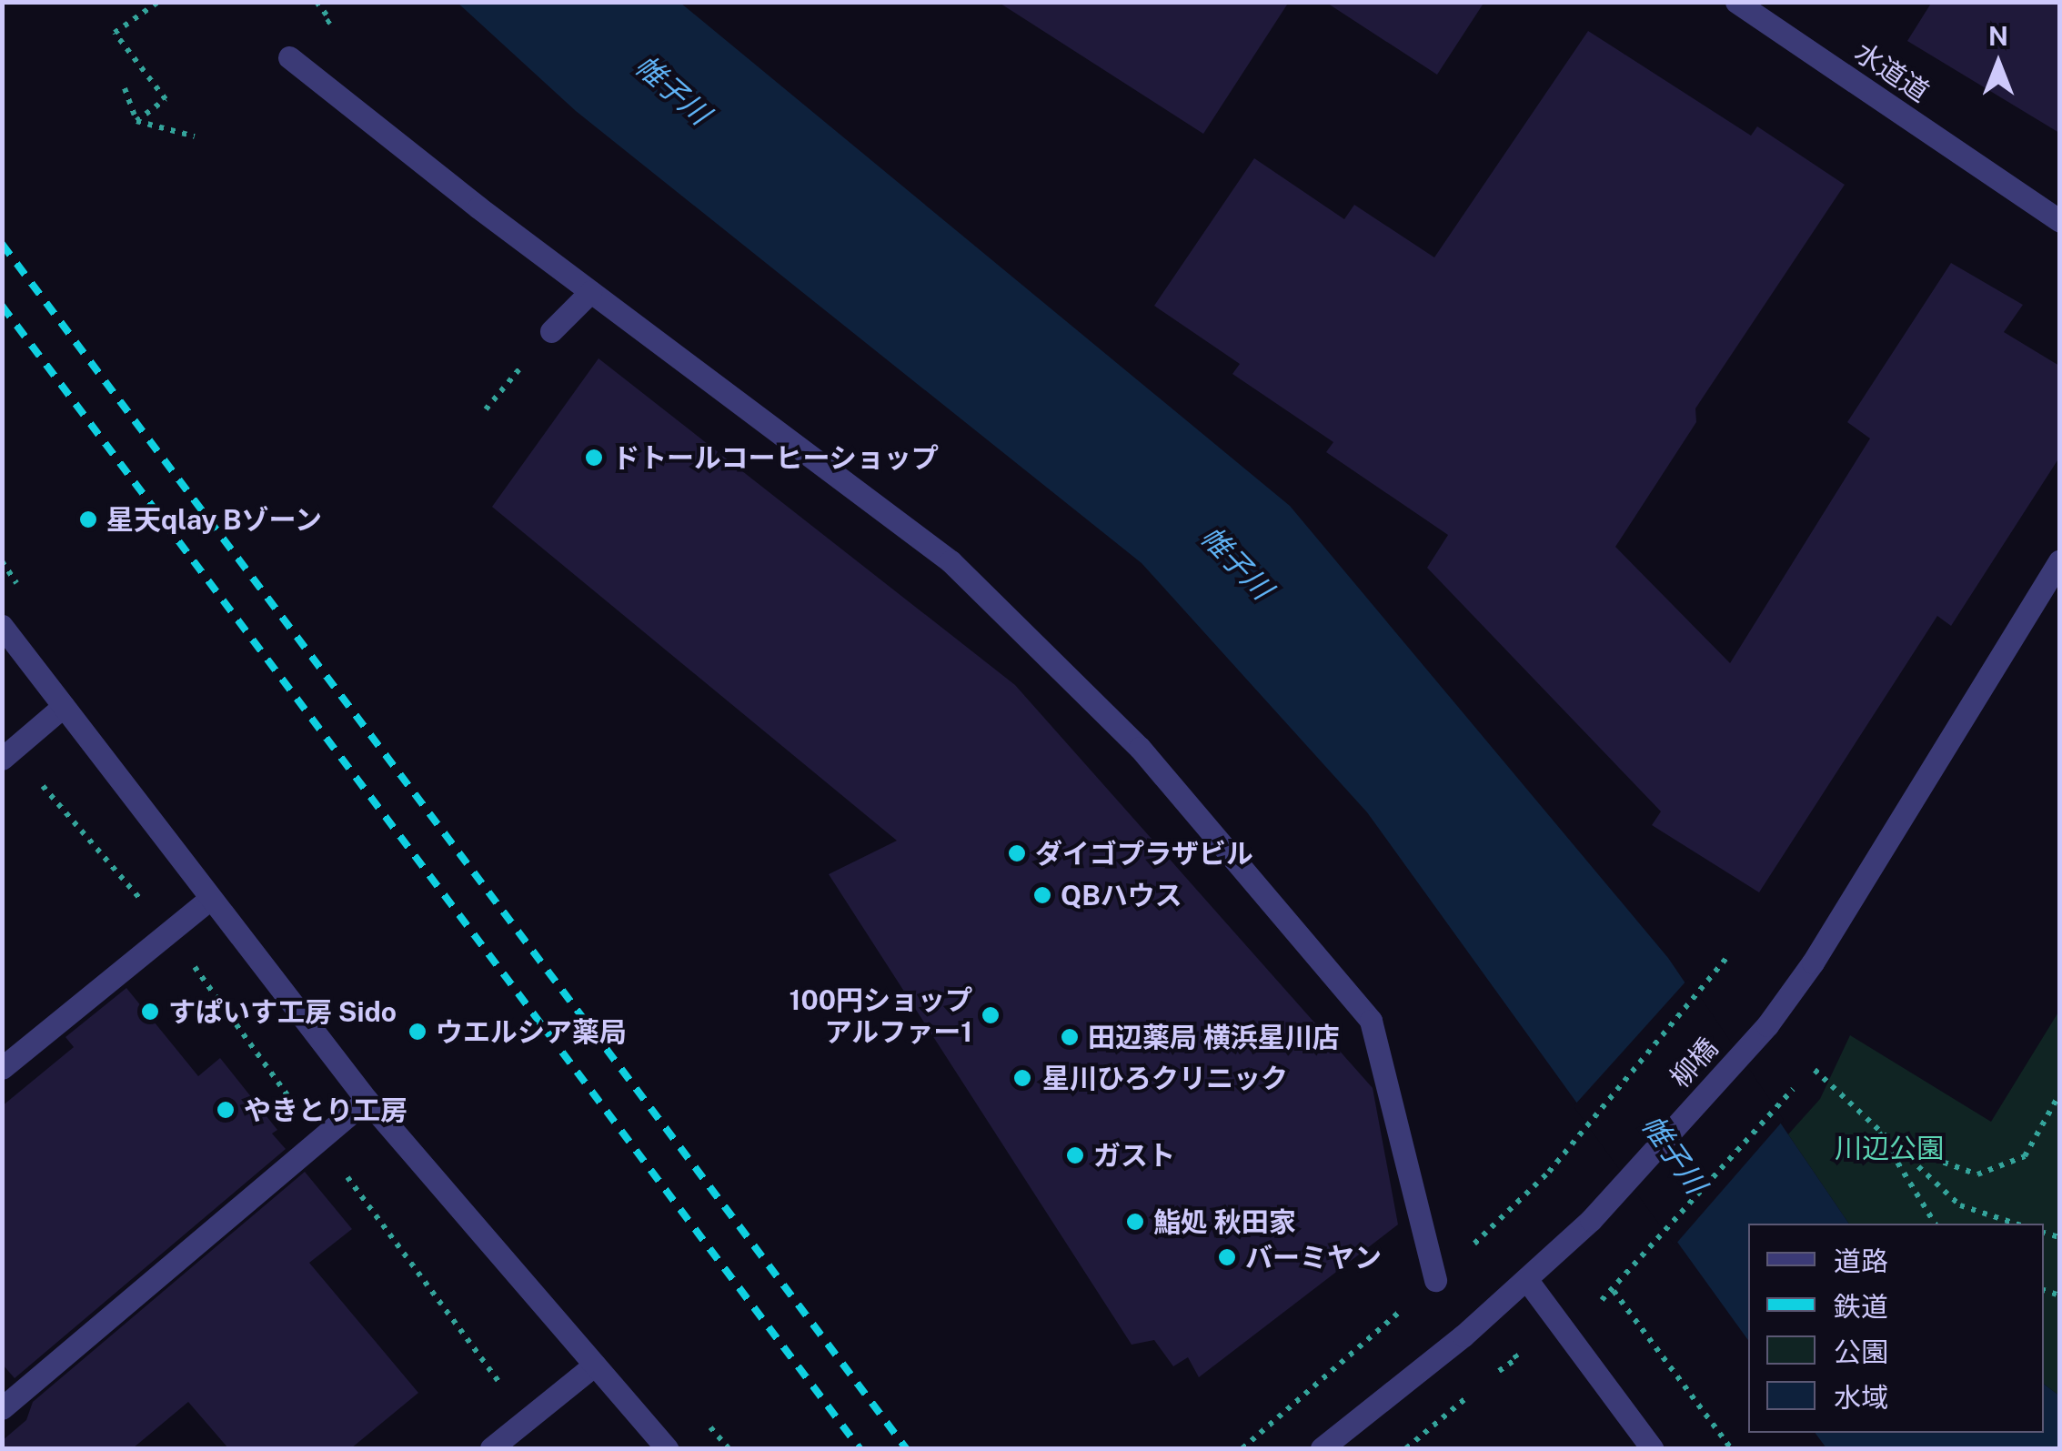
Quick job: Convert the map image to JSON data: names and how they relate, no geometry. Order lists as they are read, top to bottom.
{
  "streets": {
    "street": ["水道道", "柳橋"]
  },
  "water": ["帷子川"],
  "parks": ["川辺公園"],
  "places": [
    "ドトールコーヒーショップ",
    "星天qlay Bゾーン",
    "ダイゴプラザビル",
    "QBハウス",
    "すぱいす工房 Sido",
    "100円ショップ アルファー1",
    "ウエルシア薬局",
    "田辺薬局 横浜星川店",
    "星川ひろクリニック",
    "やきとり工房",
    "ガスト",
    "鮨処 秋田家",
    "バーミヤン"
  ],
  "legend": [
    "道路",
    "鉄道",
    "公園",
    "水域"
  ],
  "north": "top"
}
